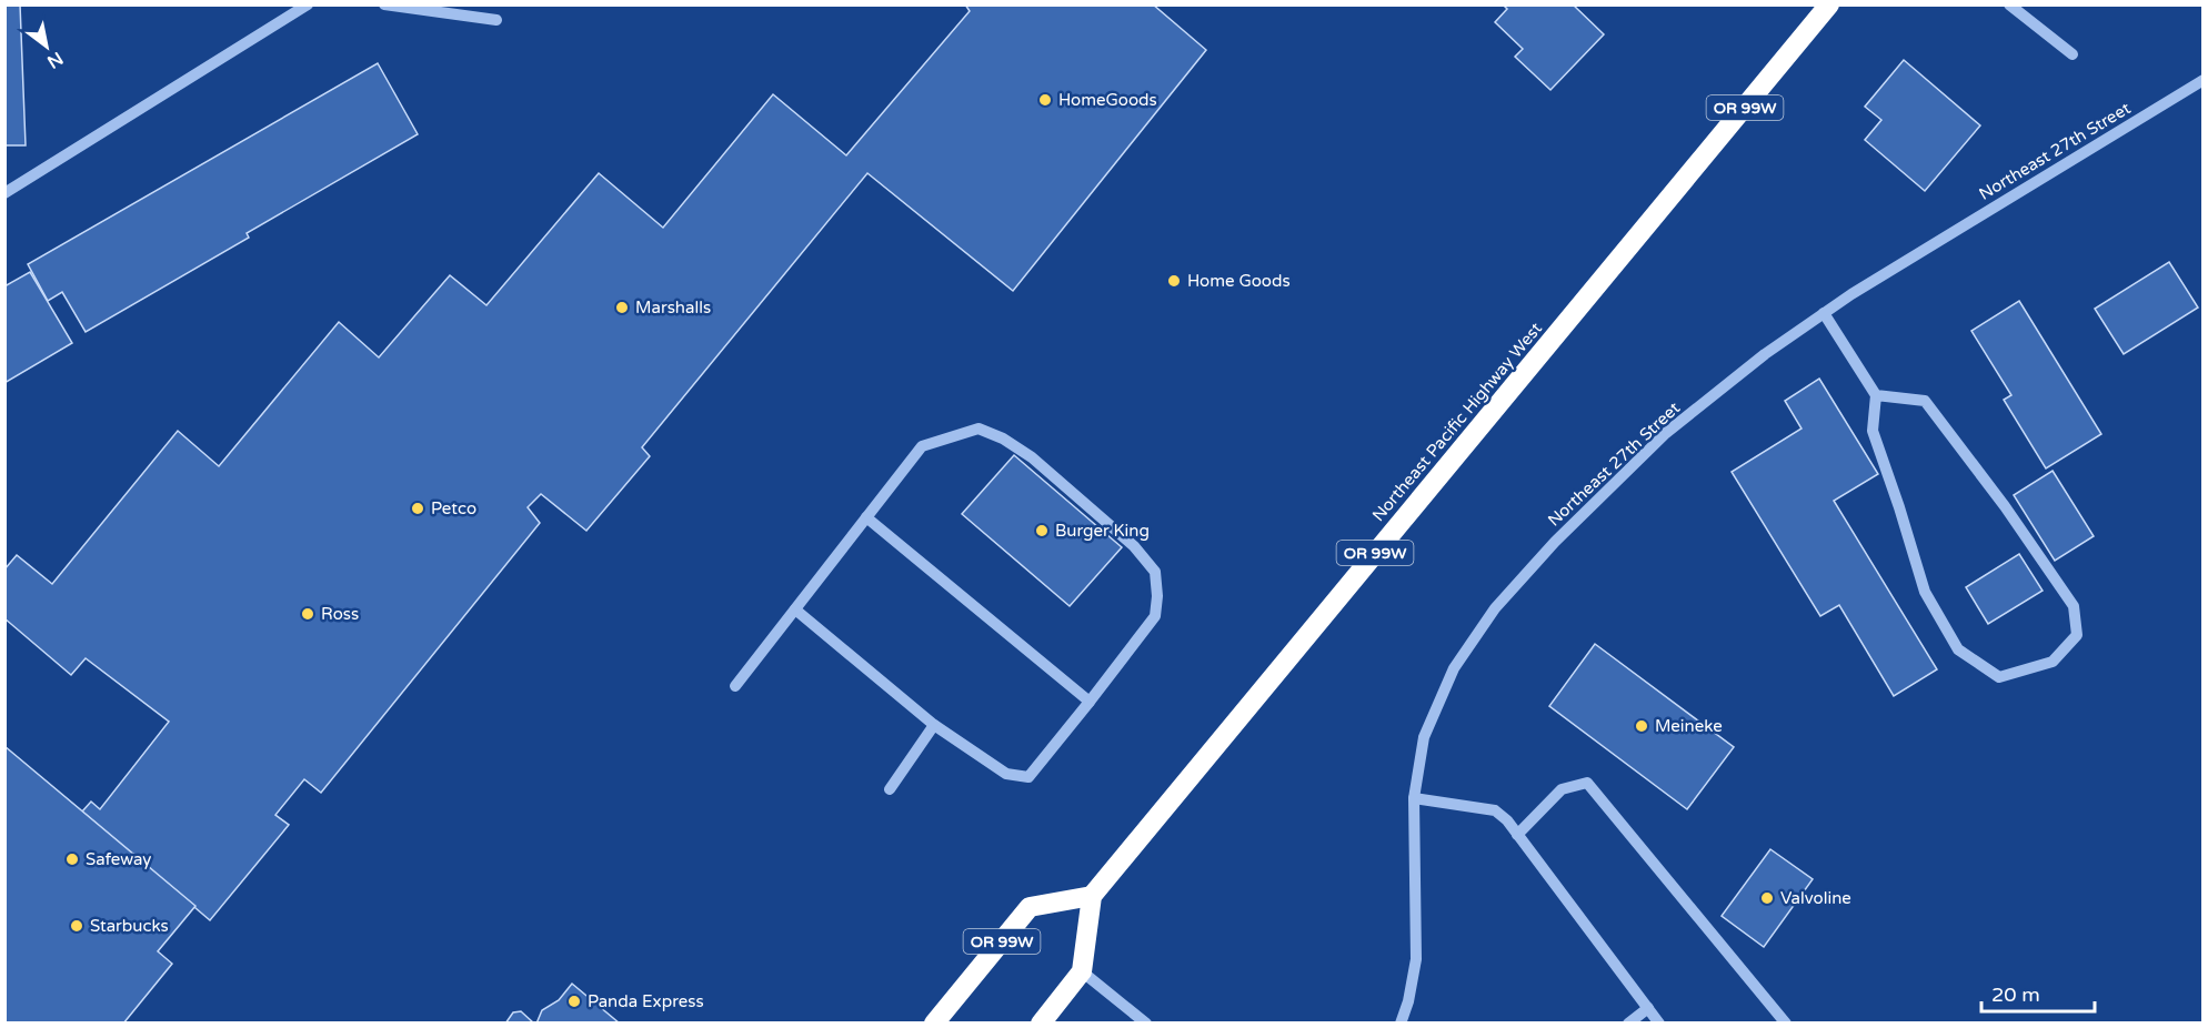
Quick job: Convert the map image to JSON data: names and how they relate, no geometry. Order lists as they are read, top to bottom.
{
  "streets": {
    "highway": ["OR 99W", "Northeast Pacific Highway West"],
    "street": ["Northeast 27th Street"]
  },
  "crossings": [
    ["OR 99W", "Northeast Pacific Highway West"]
  ],
  "places": [
    "HomeGoods",
    "Home Goods",
    "Marshalls",
    "Petco",
    "Burger King",
    "Ross",
    "Meineke",
    "Safeway",
    "Valvoline",
    "Starbucks",
    "Panda Express"
  ],
  "scale_bar": "20 m",
  "north": "bottom right"
}
